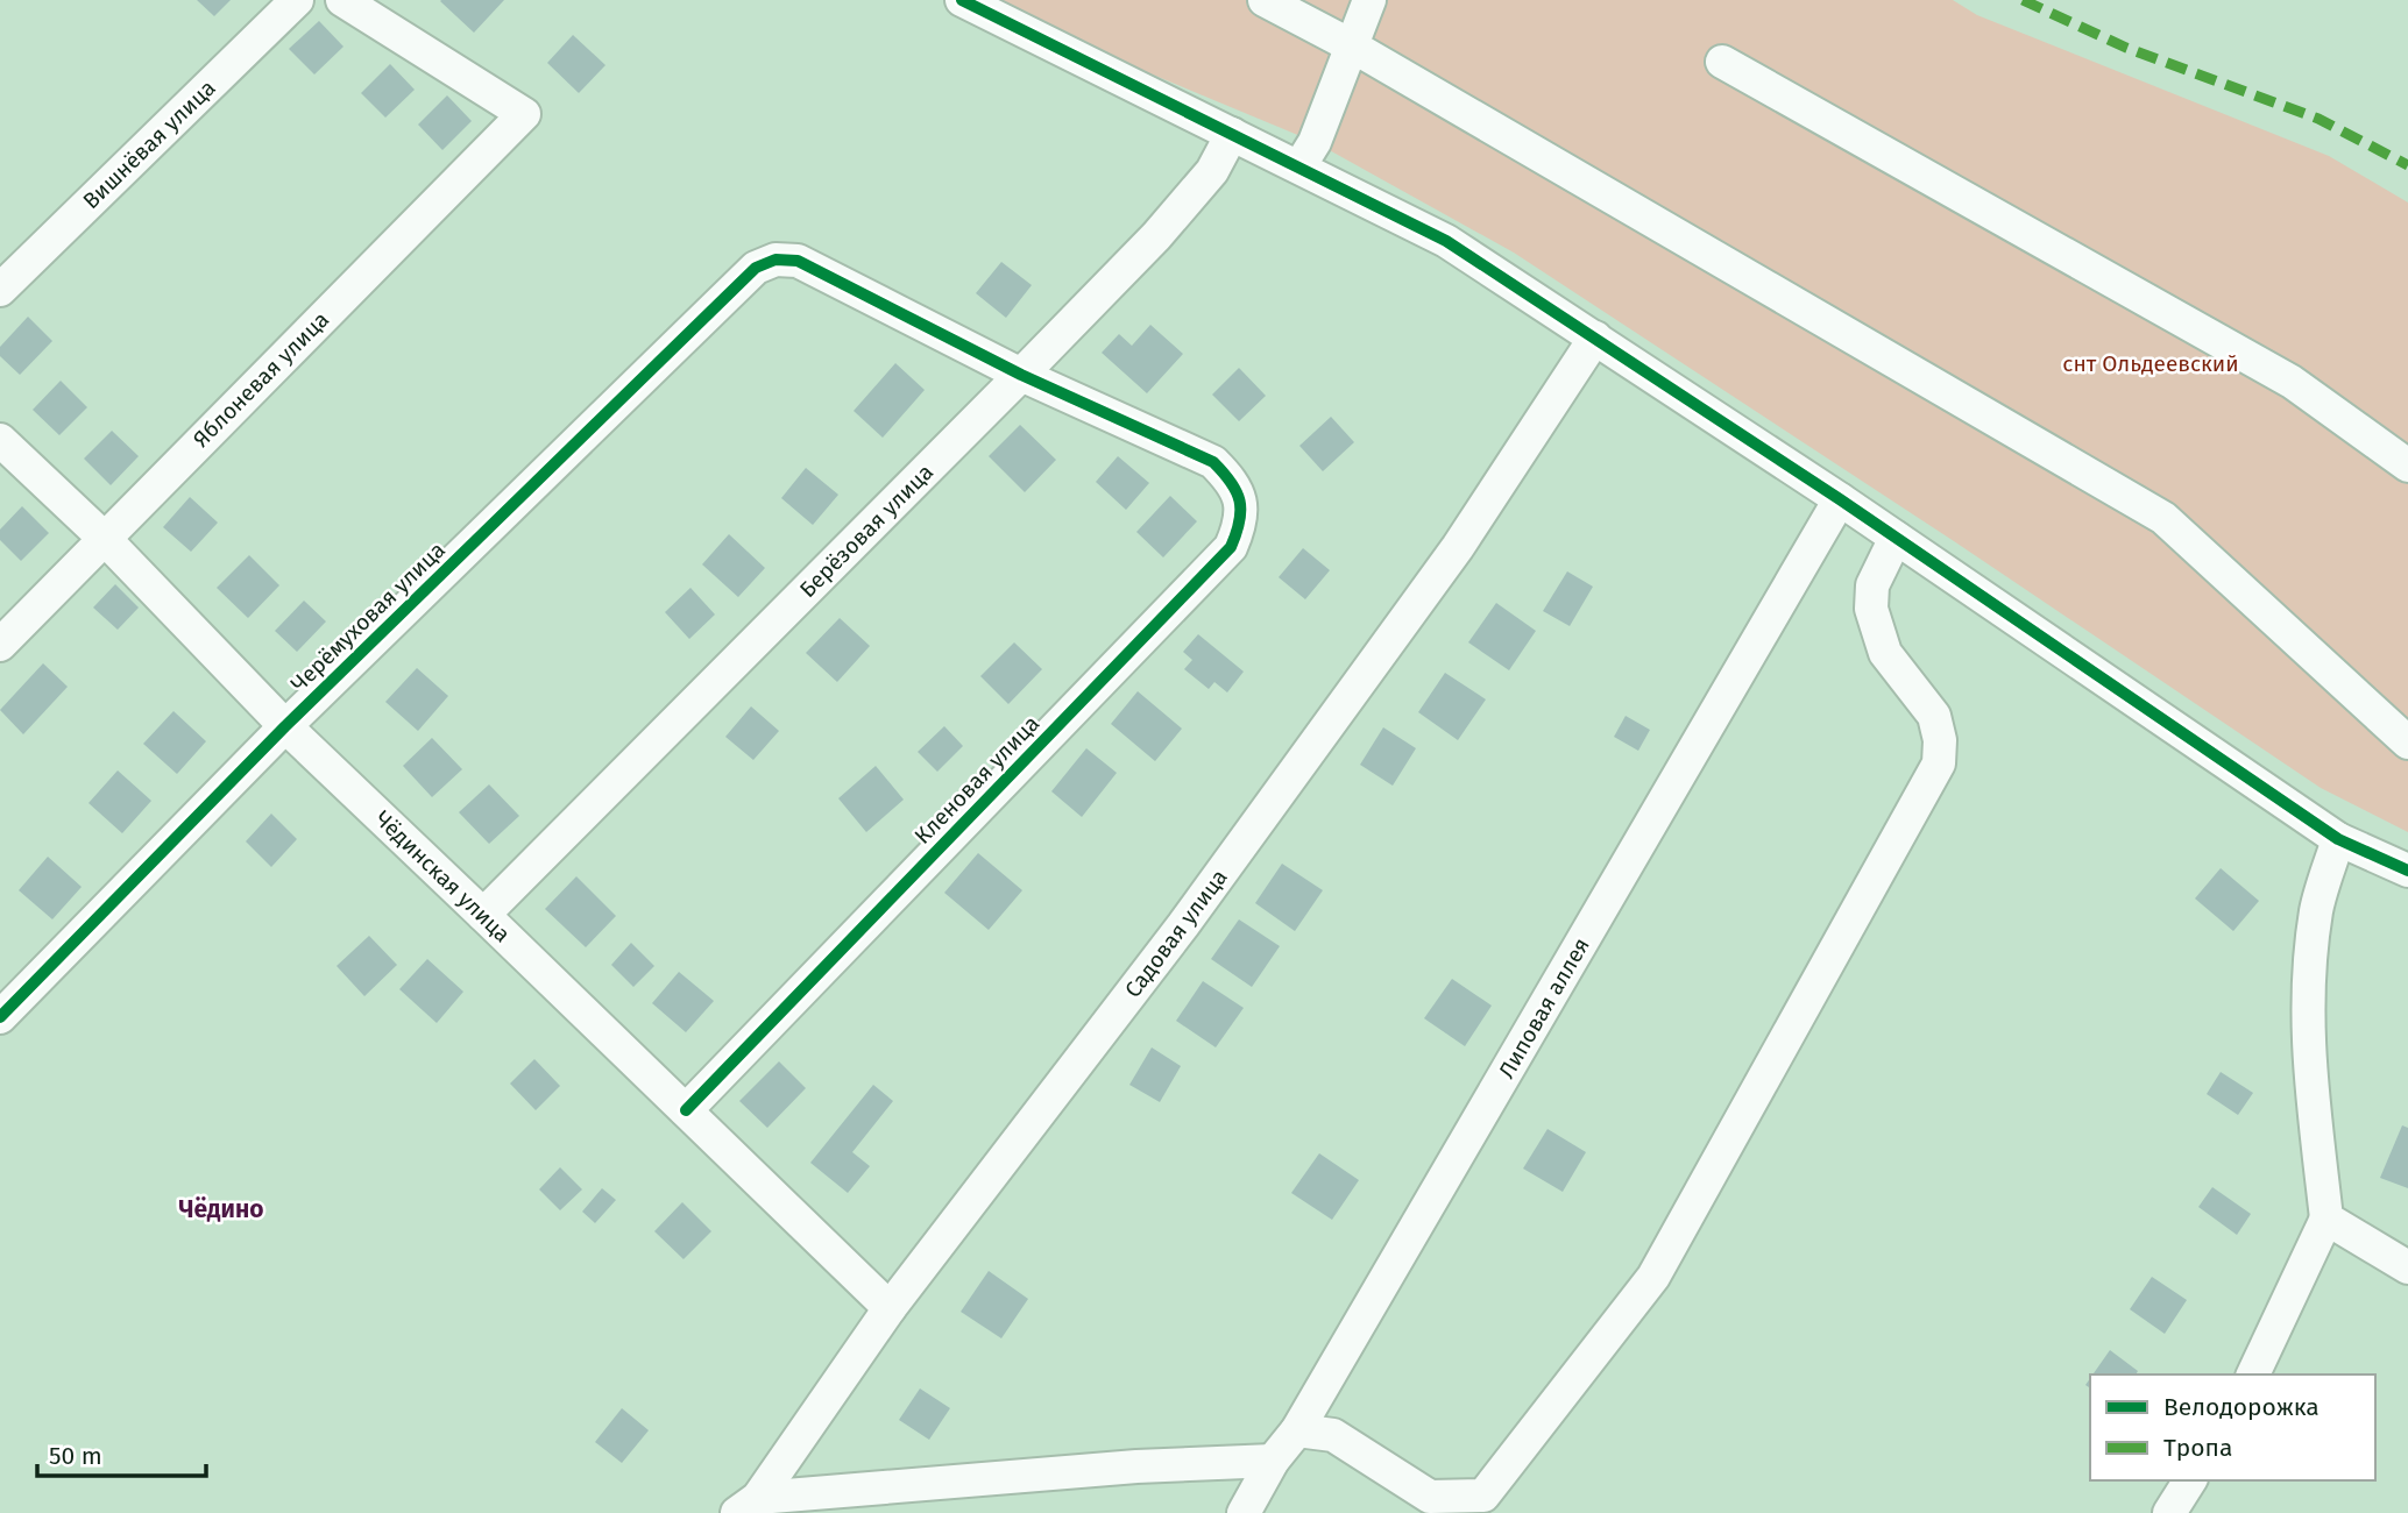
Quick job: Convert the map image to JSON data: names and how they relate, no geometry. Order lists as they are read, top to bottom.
{
  "streets": {
    "street": [
      "Вишнёвая улица",
      "Яблоневая улица",
      "Берёзовая улица",
      "Черёмуховая улица",
      "Кленовая улица",
      "Чёдинская улица",
      "Садовая улица",
      "Липовая аллея"
    ]
  },
  "crossings": [
    ["Яблоневая улица", "Чёдинская улица"],
    ["Берёзовая улица", "Черёмуховая улица"],
    ["Берёзовая улица", "Кленовая улица"],
    ["Берёзовая улица", "Чёдинская улица"],
    ["Черёмуховая улица", "Кленовая улица"],
    ["Черёмуховая улица", "Чёдинская улица"],
    ["Кленовая улица", "Чёдинская улица"],
    ["Чёдинская улица", "Садовая улица"]
  ],
  "districts": ["Чёдино"],
  "parks": ["снт Ольдеевский"],
  "legend": ["Велодорожка", "Тропа"],
  "scale_bar": "50 m"
}
